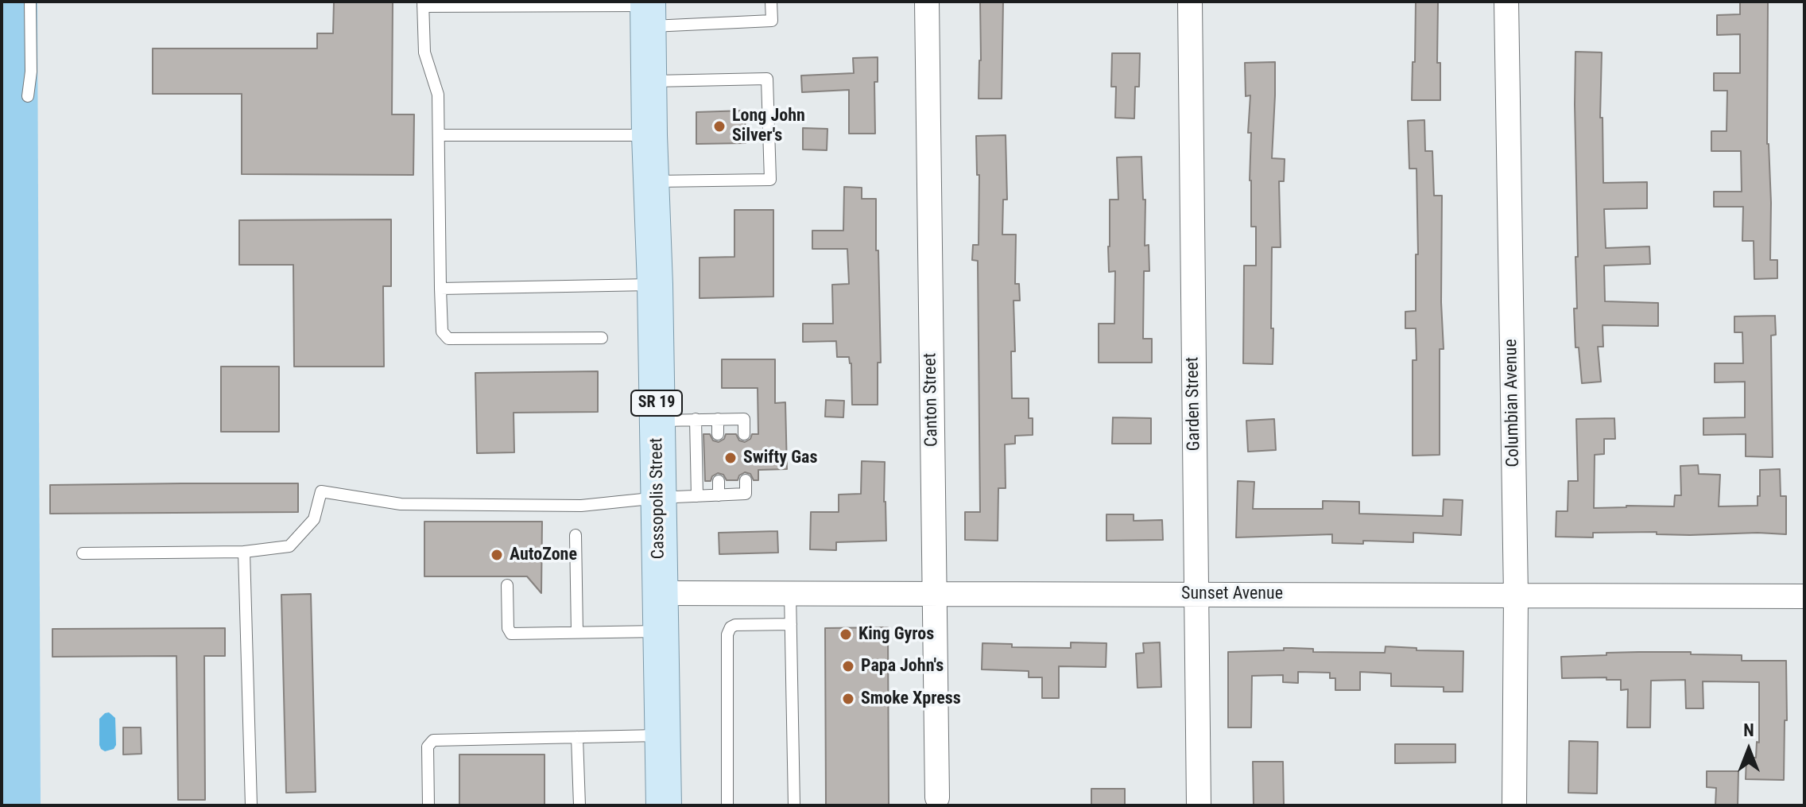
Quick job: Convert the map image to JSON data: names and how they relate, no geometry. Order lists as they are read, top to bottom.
{
  "streets": {
    "main road": ["SR 19", "Cassopolis Street"],
    "street": [
      "Canton Street",
      "Columbian Avenue",
      "Garden Street",
      "Sunset Avenue"
    ]
  },
  "crossings": [
    ["Canton Street", "Sunset Avenue"],
    ["Columbian Avenue", "Sunset Avenue"],
    ["Garden Street", "Sunset Avenue"],
    ["Cassopolis Street", "Sunset Avenue"]
  ],
  "places": [
    "Long John Silver's",
    "Swifty Gas",
    "AutoZone",
    "King Gyros",
    "Papa John's",
    "Smoke Xpress"
  ],
  "north": "top"
}
